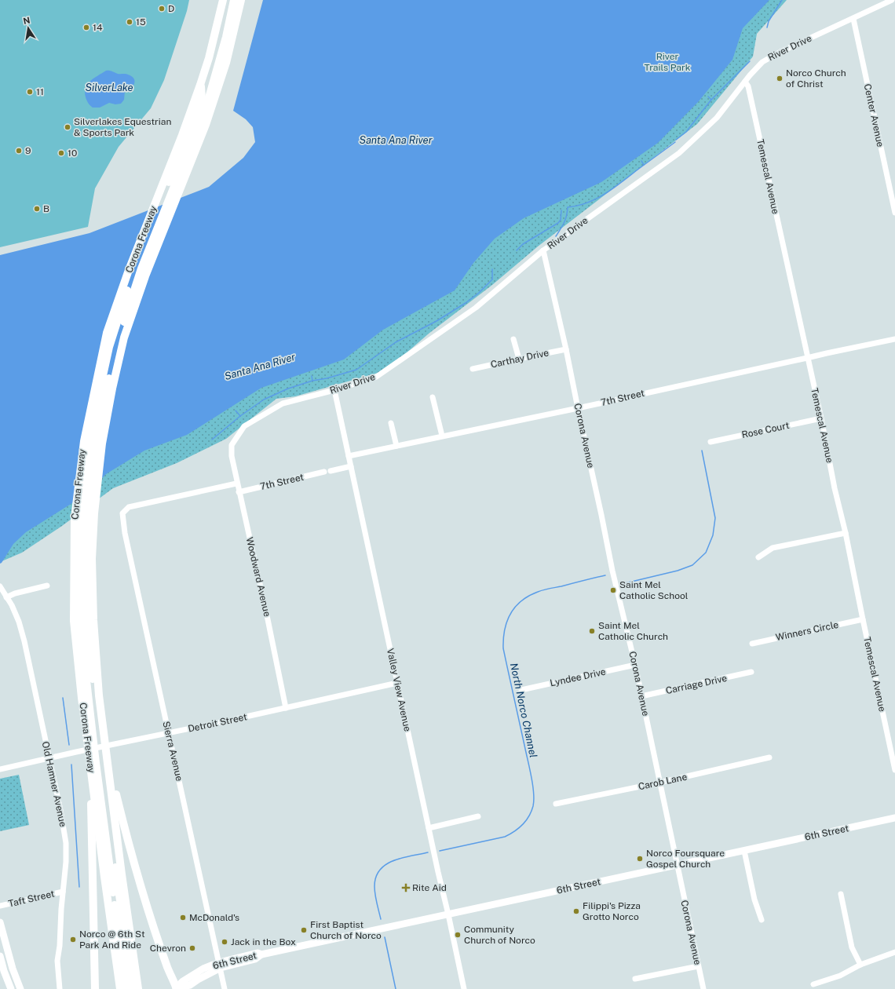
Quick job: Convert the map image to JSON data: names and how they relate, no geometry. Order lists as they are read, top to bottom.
{
  "streets": {
    "highway": ["Corona Freeway"],
    "main road": ["6th Street"],
    "street": [
      "River Drive",
      "Center Avenue",
      "Temescal Avenue",
      "Carthay Drive",
      "7th Street",
      "Rose Court",
      "Corona Avenue",
      "Woodward Avenue",
      "Winners Circle",
      "Lyndee Drive",
      "Carriage Drive",
      "Valley View Avenue",
      "Detroit Street",
      "Sierra Avenue",
      "Carob Lane",
      "Old Hamner Avenue",
      "Taft Street"
    ]
  },
  "crossings": [
    ["River Drive", "Center Avenue"],
    ["River Drive", "Temescal Avenue"],
    ["River Drive", "Corona Avenue"],
    ["River Drive", "Woodward Avenue"],
    ["River Drive", "Valley View Avenue"],
    ["Temescal Avenue", "7th Street"],
    ["Temescal Avenue", "Rose Court"],
    ["Temescal Avenue", "Winners Circle"],
    ["Carthay Drive", "Corona Avenue"],
    ["7th Street", "Corona Avenue"],
    ["7th Street", "Woodward Avenue"],
    ["7th Street", "Valley View Avenue"],
    ["Corona Avenue", "Lyndee Drive"],
    ["Corona Avenue", "Carriage Drive"],
    ["Corona Avenue", "Carob Lane"],
    ["Corona Avenue", "6th Street"],
    ["Woodward Avenue", "Detroit Street"],
    ["Woodward Avenue", "Sierra Avenue"],
    ["Valley View Avenue", "Detroit Street"],
    ["Valley View Avenue", "6th Street"],
    ["Detroit Street", "Sierra Avenue"],
    ["Detroit Street", "Old Hamner Avenue"],
    ["Sierra Avenue", "6th Street"],
    ["Old Hamner Avenue", "Taft Street"]
  ],
  "water": ["SilverLake", "Santa Ana River", "North Norco Channel"],
  "parks": ["River Trails Park"],
  "places": {
    "other": [
      "D",
      "15",
      "14",
      "Norco Church of Christ",
      "11",
      "Silverlakes Equestrian & Sports Park",
      "9",
      "10",
      "B",
      "Saint Mel Catholic School",
      "Saint Mel Catholic Church",
      "Norco Foursquare Gospel Church",
      "Filippi's Pizza Grotto Norco",
      "McDonald's",
      "First Baptist Church of Norco",
      "Community Church of Norco",
      "Norco @ 6th St Park And Ride",
      "Jack in the Box",
      "Chevron"
    ],
    "health": ["Rite Aid"]
  },
  "north": "top"
}
